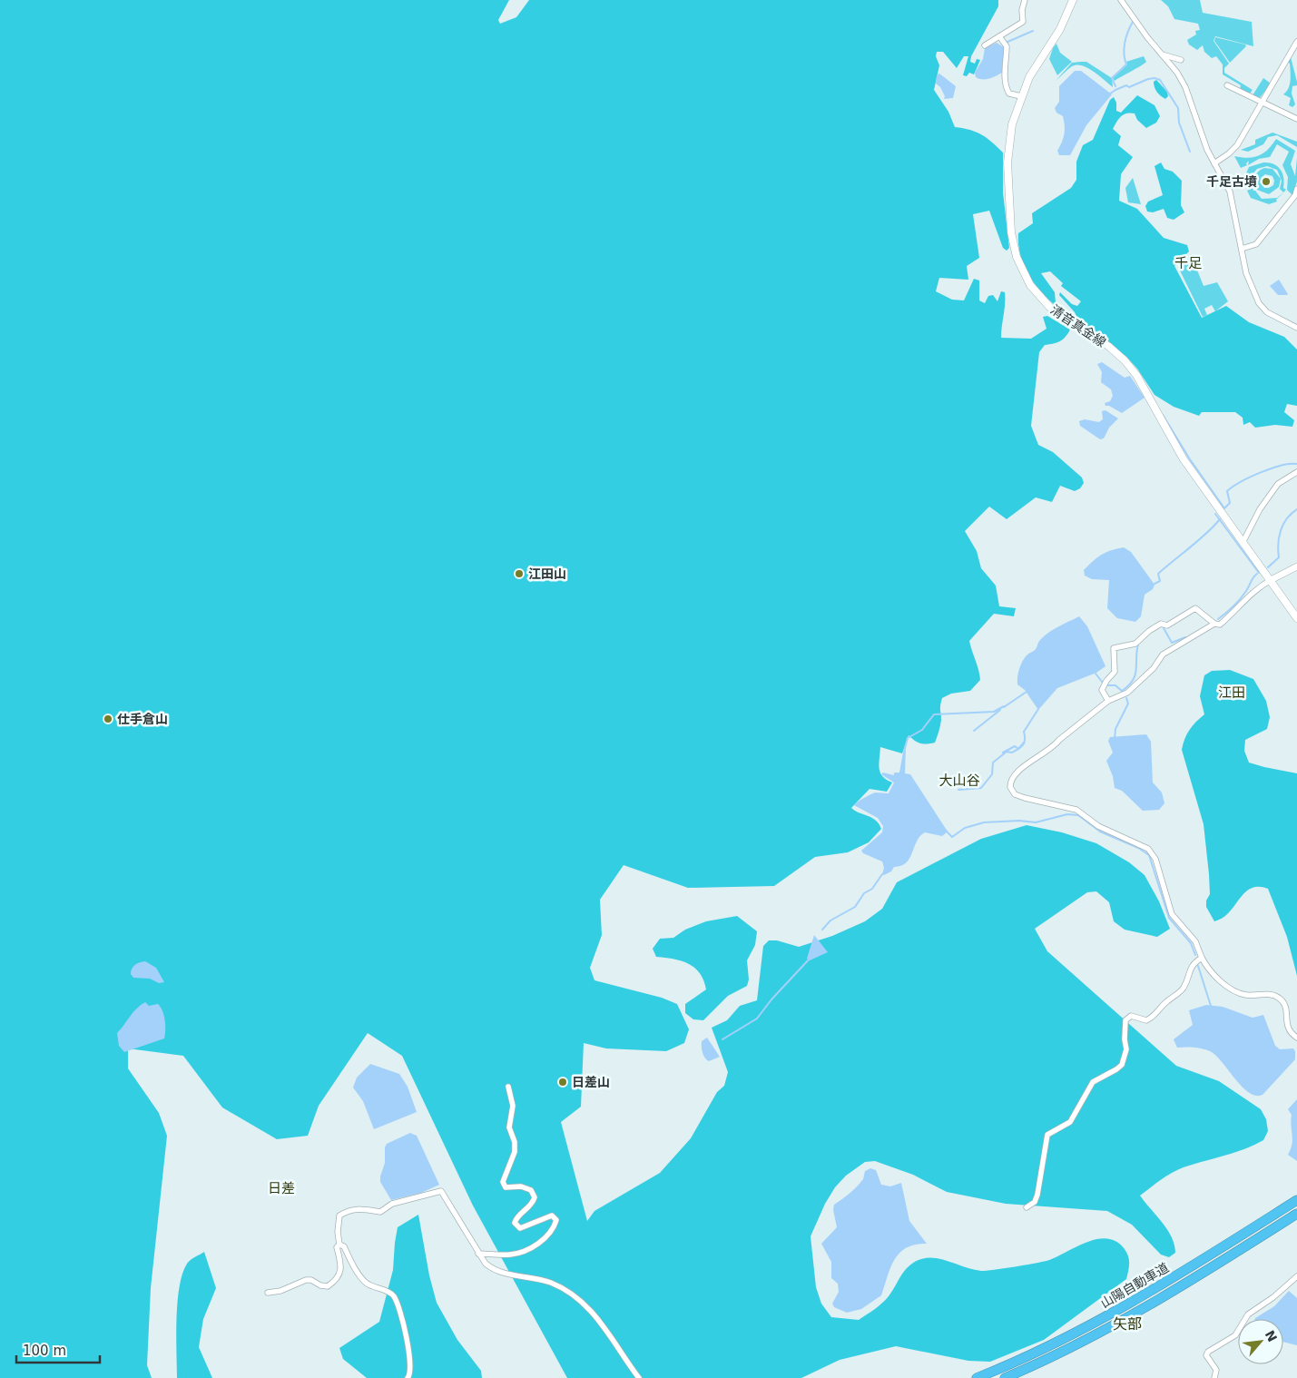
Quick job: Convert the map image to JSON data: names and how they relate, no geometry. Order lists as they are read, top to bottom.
{
  "streets": {
    "highway": ["山陽自動車道"],
    "main road": ["清音真金線"]
  },
  "districts": [
    "千足",
    "江田",
    "大山谷",
    "日差",
    "矢部"
  ],
  "places": [
    "千足古墳",
    "江田山",
    "仕手倉山",
    "日差山"
  ],
  "scale_bar": "100 m",
  "north": "top right"
}
